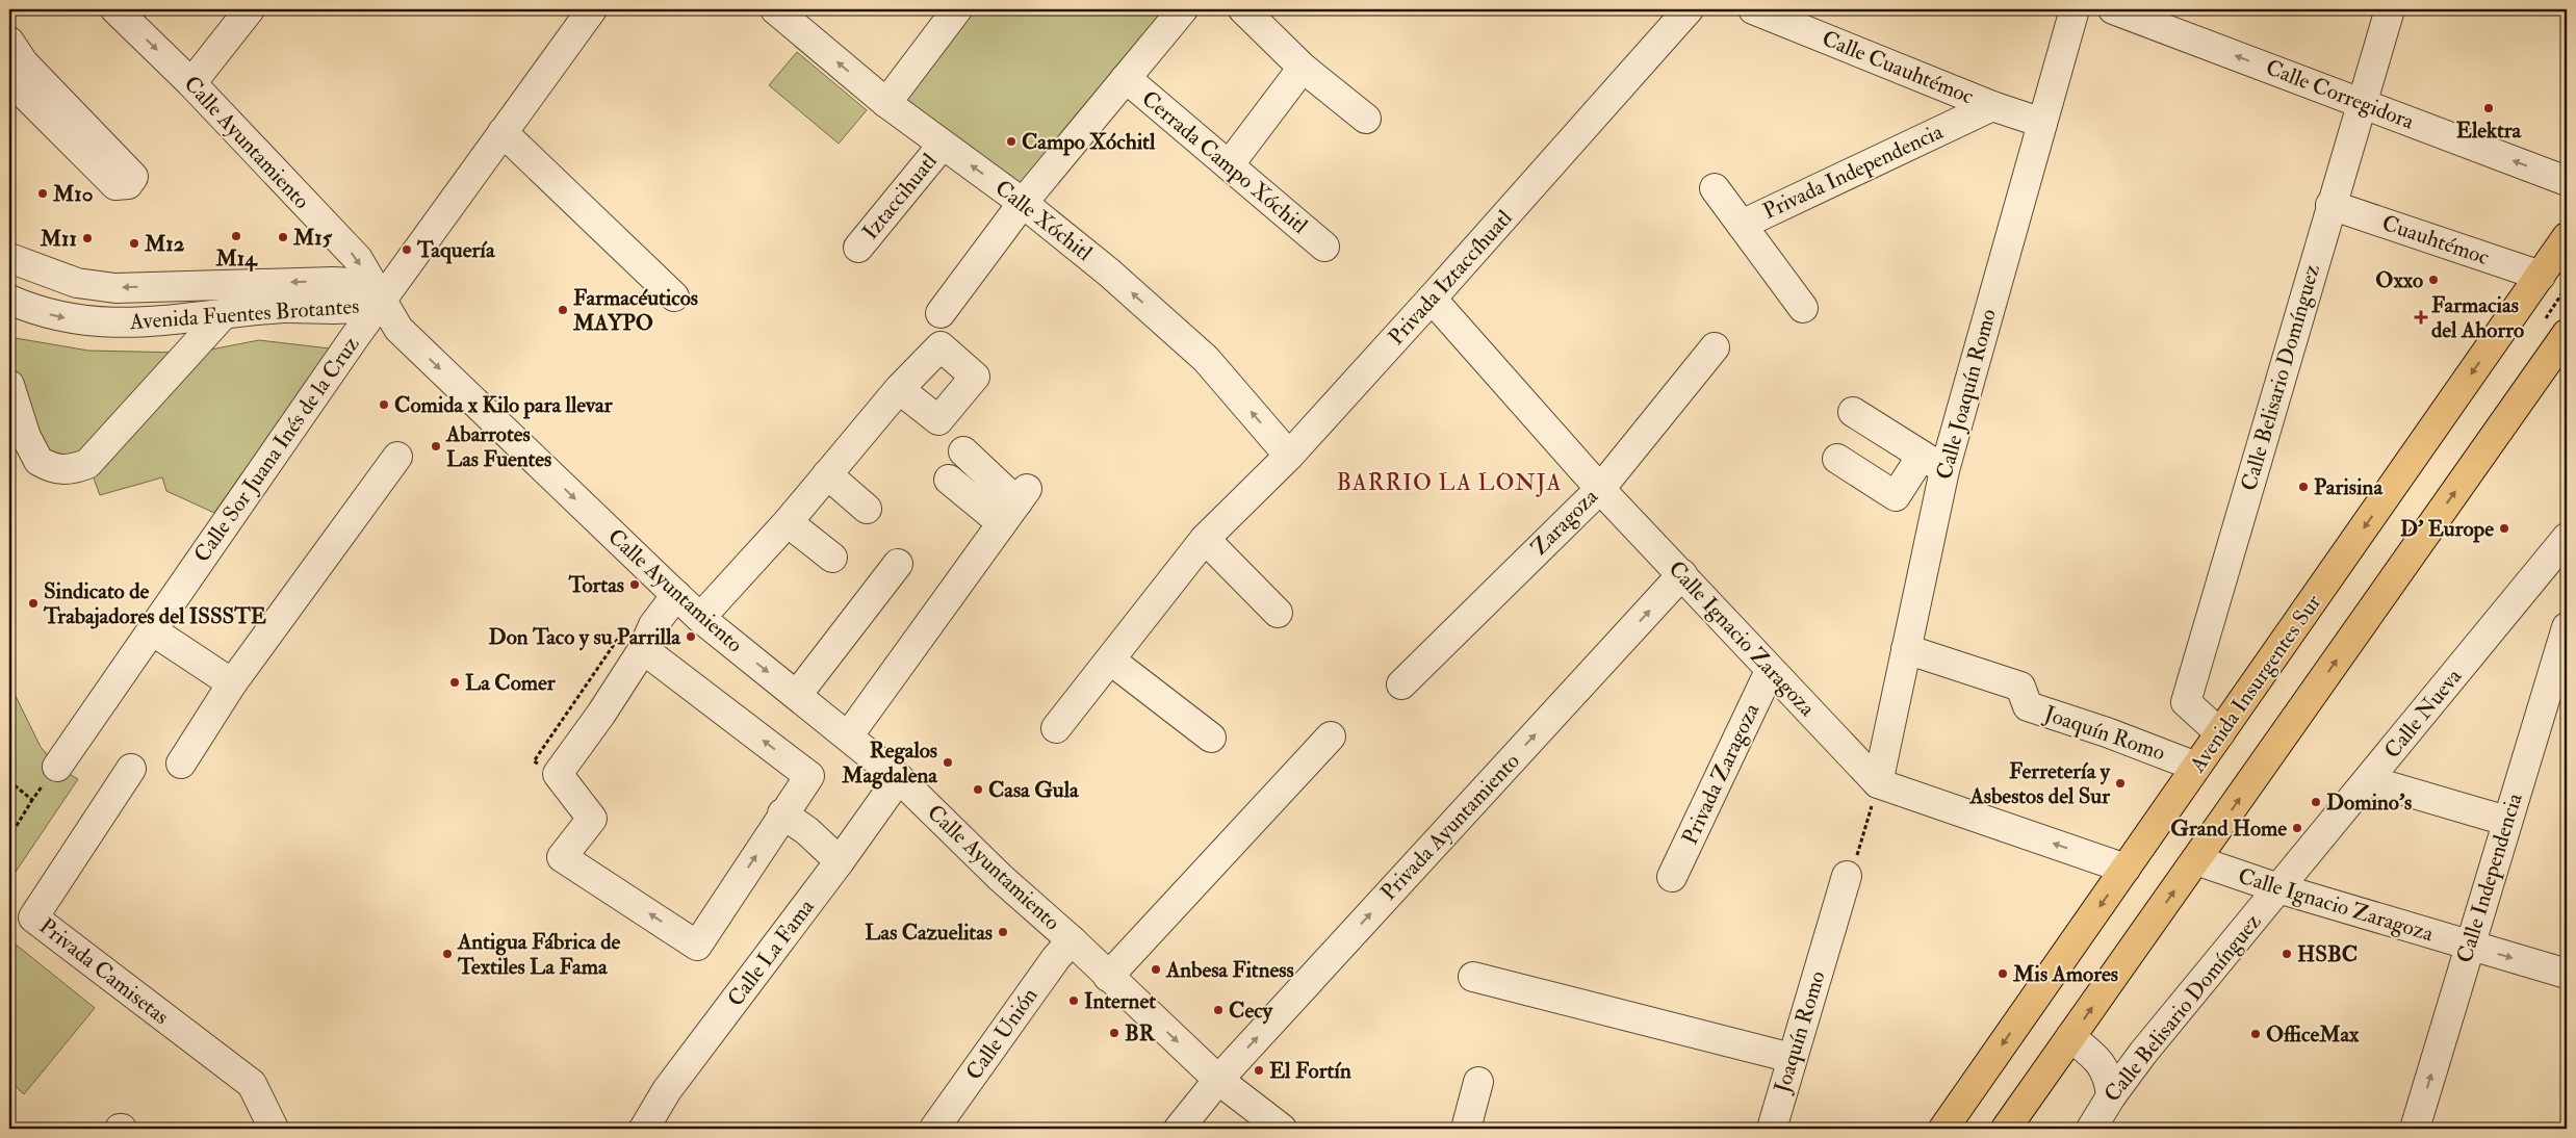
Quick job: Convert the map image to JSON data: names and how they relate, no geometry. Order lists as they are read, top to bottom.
{
  "streets": {
    "main road": ["Avenida Insurgentes Sur"],
    "street": [
      "Calle Cuauhtémoc",
      "Calle Corregidora",
      "Calle Ayuntamiento",
      "Cerrada Campo Xóchitl",
      "Privada Independencia",
      "Iztaccihuatl",
      "Calle Xóchitl",
      "Cuauhtémoc",
      "Privada Iztaccíhuatl",
      "Avenida Fuentes Brotantes",
      "Calle Belisario Domínguez",
      "Calle Joaquín Romo",
      "Calle Sor Juana Inés de la Cruz",
      "Zaragoza",
      "Calle Ignacio Zaragoza",
      "Calle Nueva",
      "Joaquín Romo",
      "Privada Zaragoza",
      "Privada Ayuntamiento",
      "Calle Independencia",
      "Calle La Fama",
      "Privada Camisetas",
      "Calle Unión"
    ]
  },
  "crossings": [
    ["Calle Cuauhtémoc", "Privada Independencia"],
    ["Calle Cuauhtémoc", "Calle Joaquín Romo"],
    ["Calle Corregidora", "Calle Belisario Domínguez"],
    ["Calle Ayuntamiento", "Avenida Fuentes Brotantes"],
    ["Calle Ayuntamiento", "Calle Sor Juana Inés de la Cruz"],
    ["Calle Ayuntamiento", "Privada Ayuntamiento"],
    ["Calle Ayuntamiento", "Calle La Fama"],
    ["Calle Ayuntamiento", "Calle Unión"],
    ["Iztaccihuatl", "Calle Xóchitl"],
    ["Calle Xóchitl", "Privada Iztaccíhuatl"],
    ["Cuauhtémoc", "Calle Belisario Domínguez"],
    ["Cuauhtémoc", "Avenida Insurgentes Sur"],
    ["Privada Iztaccíhuatl", "Calle Ignacio Zaragoza"],
    ["Avenida Fuentes Brotantes", "Calle Sor Juana Inés de la Cruz"],
    ["Calle Belisario Domínguez", "Calle Ignacio Zaragoza"],
    ["Calle Belisario Domínguez", "Avenida Insurgentes Sur"],
    ["Calle Belisario Domínguez", "Calle Nueva"],
    ["Calle Joaquín Romo", "Calle Ignacio Zaragoza"],
    ["Calle Joaquín Romo", "Joaquín Romo"],
    ["Zaragoza", "Calle Ignacio Zaragoza"],
    ["Calle Ignacio Zaragoza", "Avenida Insurgentes Sur"],
    ["Calle Ignacio Zaragoza", "Calle Nueva"],
    ["Calle Ignacio Zaragoza", "Privada Zaragoza"],
    ["Calle Ignacio Zaragoza", "Privada Ayuntamiento"],
    ["Calle Ignacio Zaragoza", "Calle Independencia"],
    ["Avenida Insurgentes Sur", "Joaquín Romo"]
  ],
  "one_way": ["Calle Corregidora", "Calle Xóchitl", "Calle Independencia"],
  "districts": ["BARRIO LA LONJA"],
  "places": {
    "other": [
      "Elektra",
      "Campo Xóchitl",
      "M10",
      "M14",
      "M15",
      "M11",
      "M12",
      "Taquería",
      "Oxxo",
      "Farmacéuticos MAYPO",
      "Comida x Kilo para llevar",
      "Abarrotes Las Fuentes",
      "Parisina",
      "D' Europe",
      "Tortas",
      "Sindicato de Trabajadores del ISSSTE",
      "Don Taco y su Parrilla",
      "La Comer",
      "Regalos Magdalena",
      "Ferretería y Asbestos del Sur",
      "Casa Gula",
      "Domino's",
      "Grand Home",
      "Las Cazuelitas",
      "Antigua Fábrica de Textiles La Fama",
      "HSBC",
      "Anbesa Fitness",
      "Mis Amores",
      "Internet",
      "Cecy",
      "BR",
      "OfficeMax",
      "El Fortín"
    ],
    "health": ["Farmacias del Ahorro"]
  }
}
